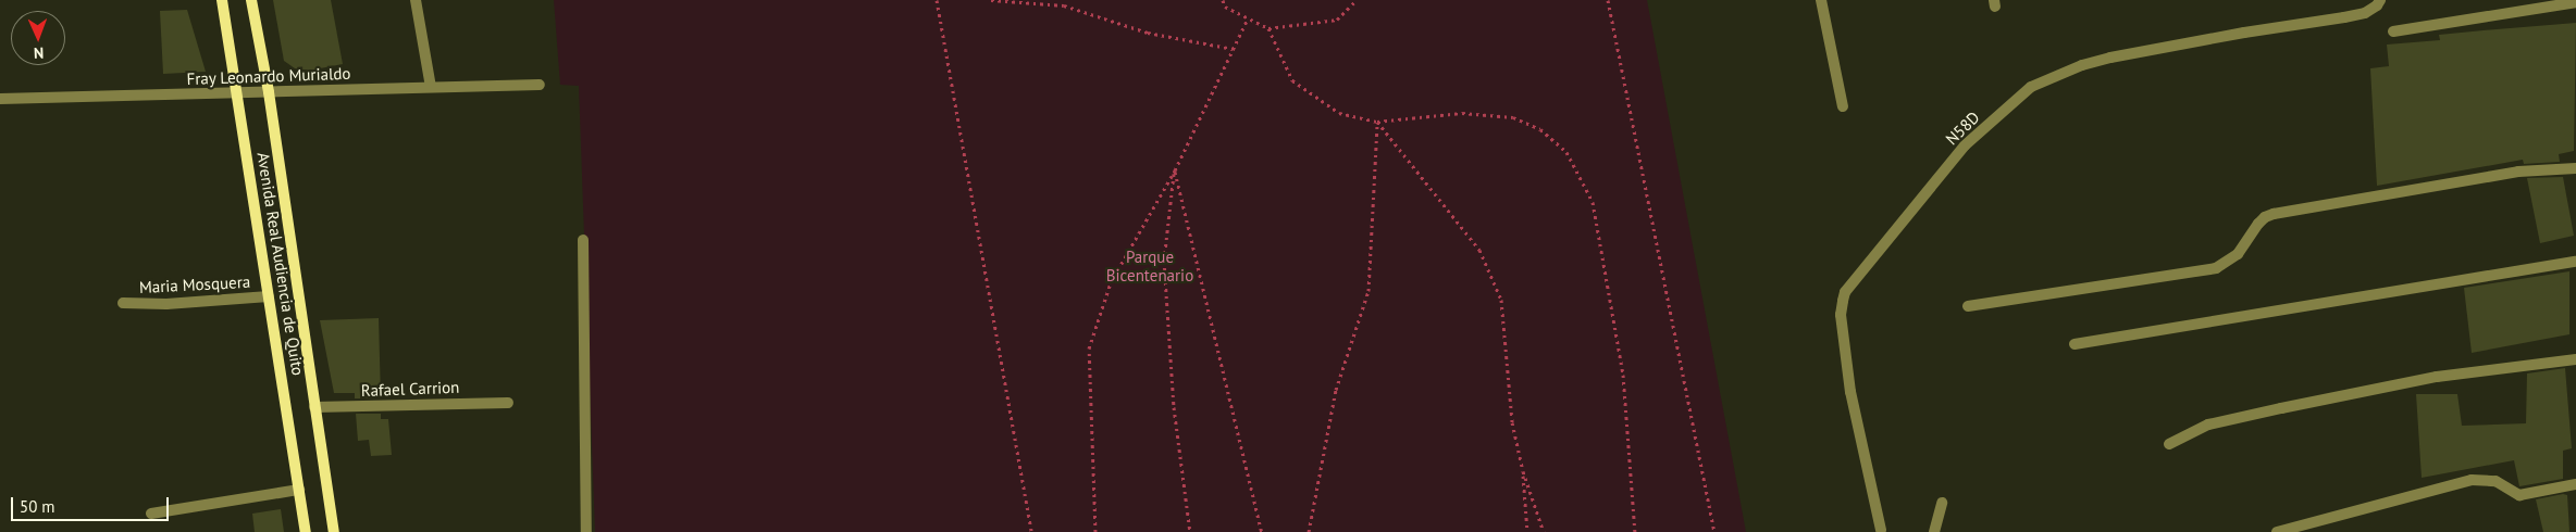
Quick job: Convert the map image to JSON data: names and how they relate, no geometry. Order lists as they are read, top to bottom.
{
  "streets": {
    "main road": ["Avenida Real Audiencia de Quito"],
    "street": [
      "Fray Leonardo Murialdo",
      "N58D",
      "Maria Mosquera",
      "Rafael Carrion"
    ]
  },
  "crossings": [
    ["Fray Leonardo Murialdo", "Avenida Real Audiencia de Quito"],
    ["Avenida Real Audiencia de Quito", "Maria Mosquera"],
    ["Avenida Real Audiencia de Quito", "Rafael Carrion"]
  ],
  "parks": ["Parque Bicentenario"],
  "scale_bar": "50 m",
  "north": "bottom"
}
